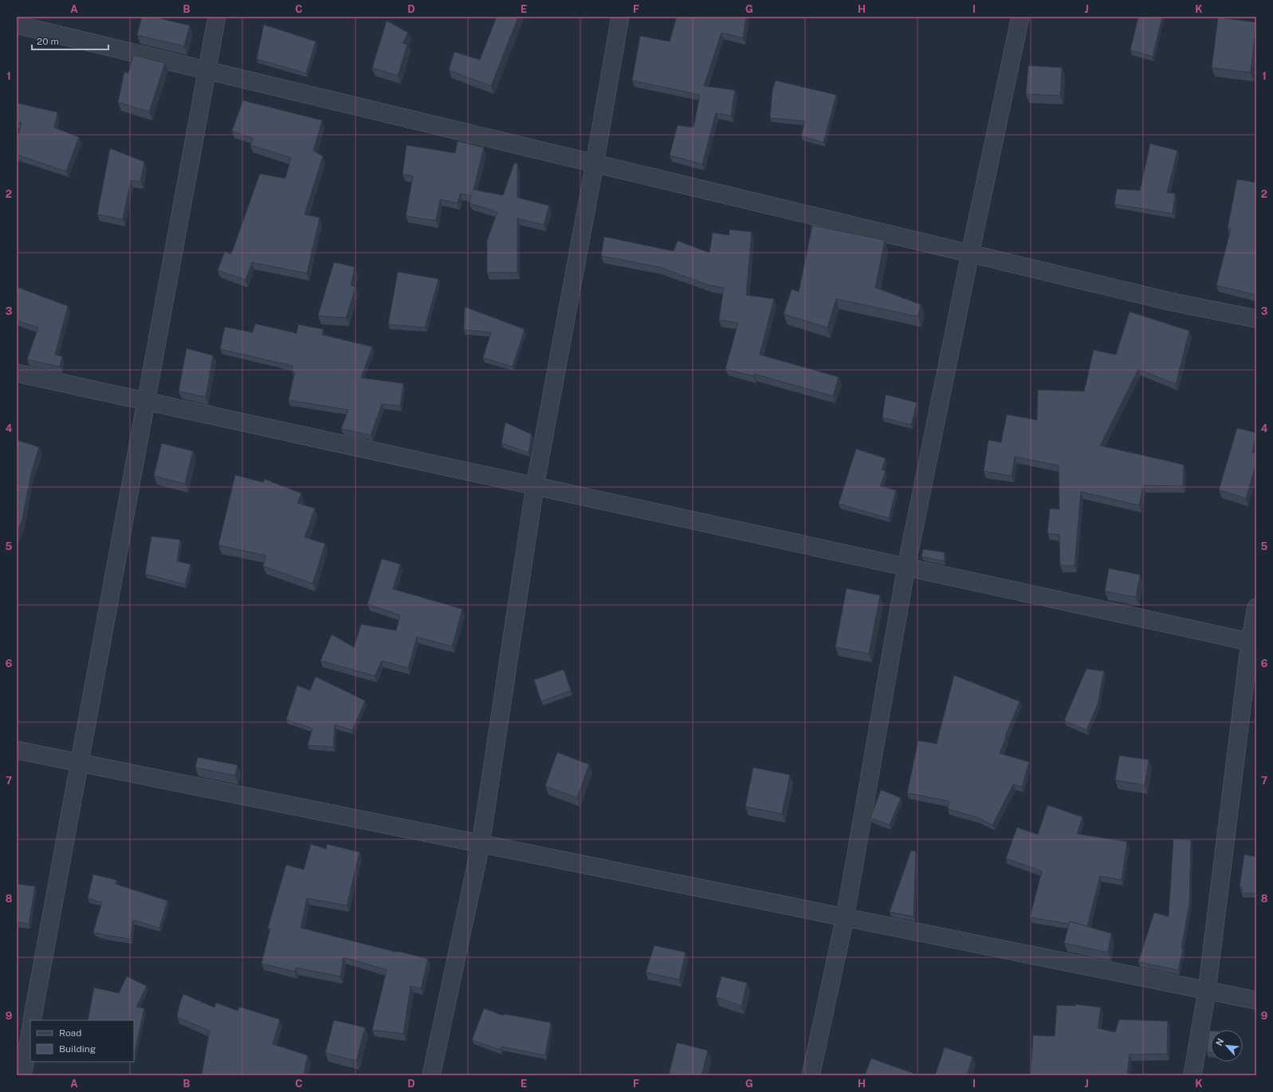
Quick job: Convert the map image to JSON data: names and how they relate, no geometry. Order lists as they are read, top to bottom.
{
  "legend": ["Road", "Building"],
  "scale_bar": "20 m",
  "north": "top left",
  "grid": {
    "columns": [
      "A",
      "B",
      "C",
      "D",
      "E",
      "F",
      "G",
      "H",
      "I",
      "J",
      "K"
    ],
    "rows": [
      "1",
      "2",
      "3",
      "4",
      "5",
      "6",
      "7",
      "8",
      "9"
    ]
  }
}
